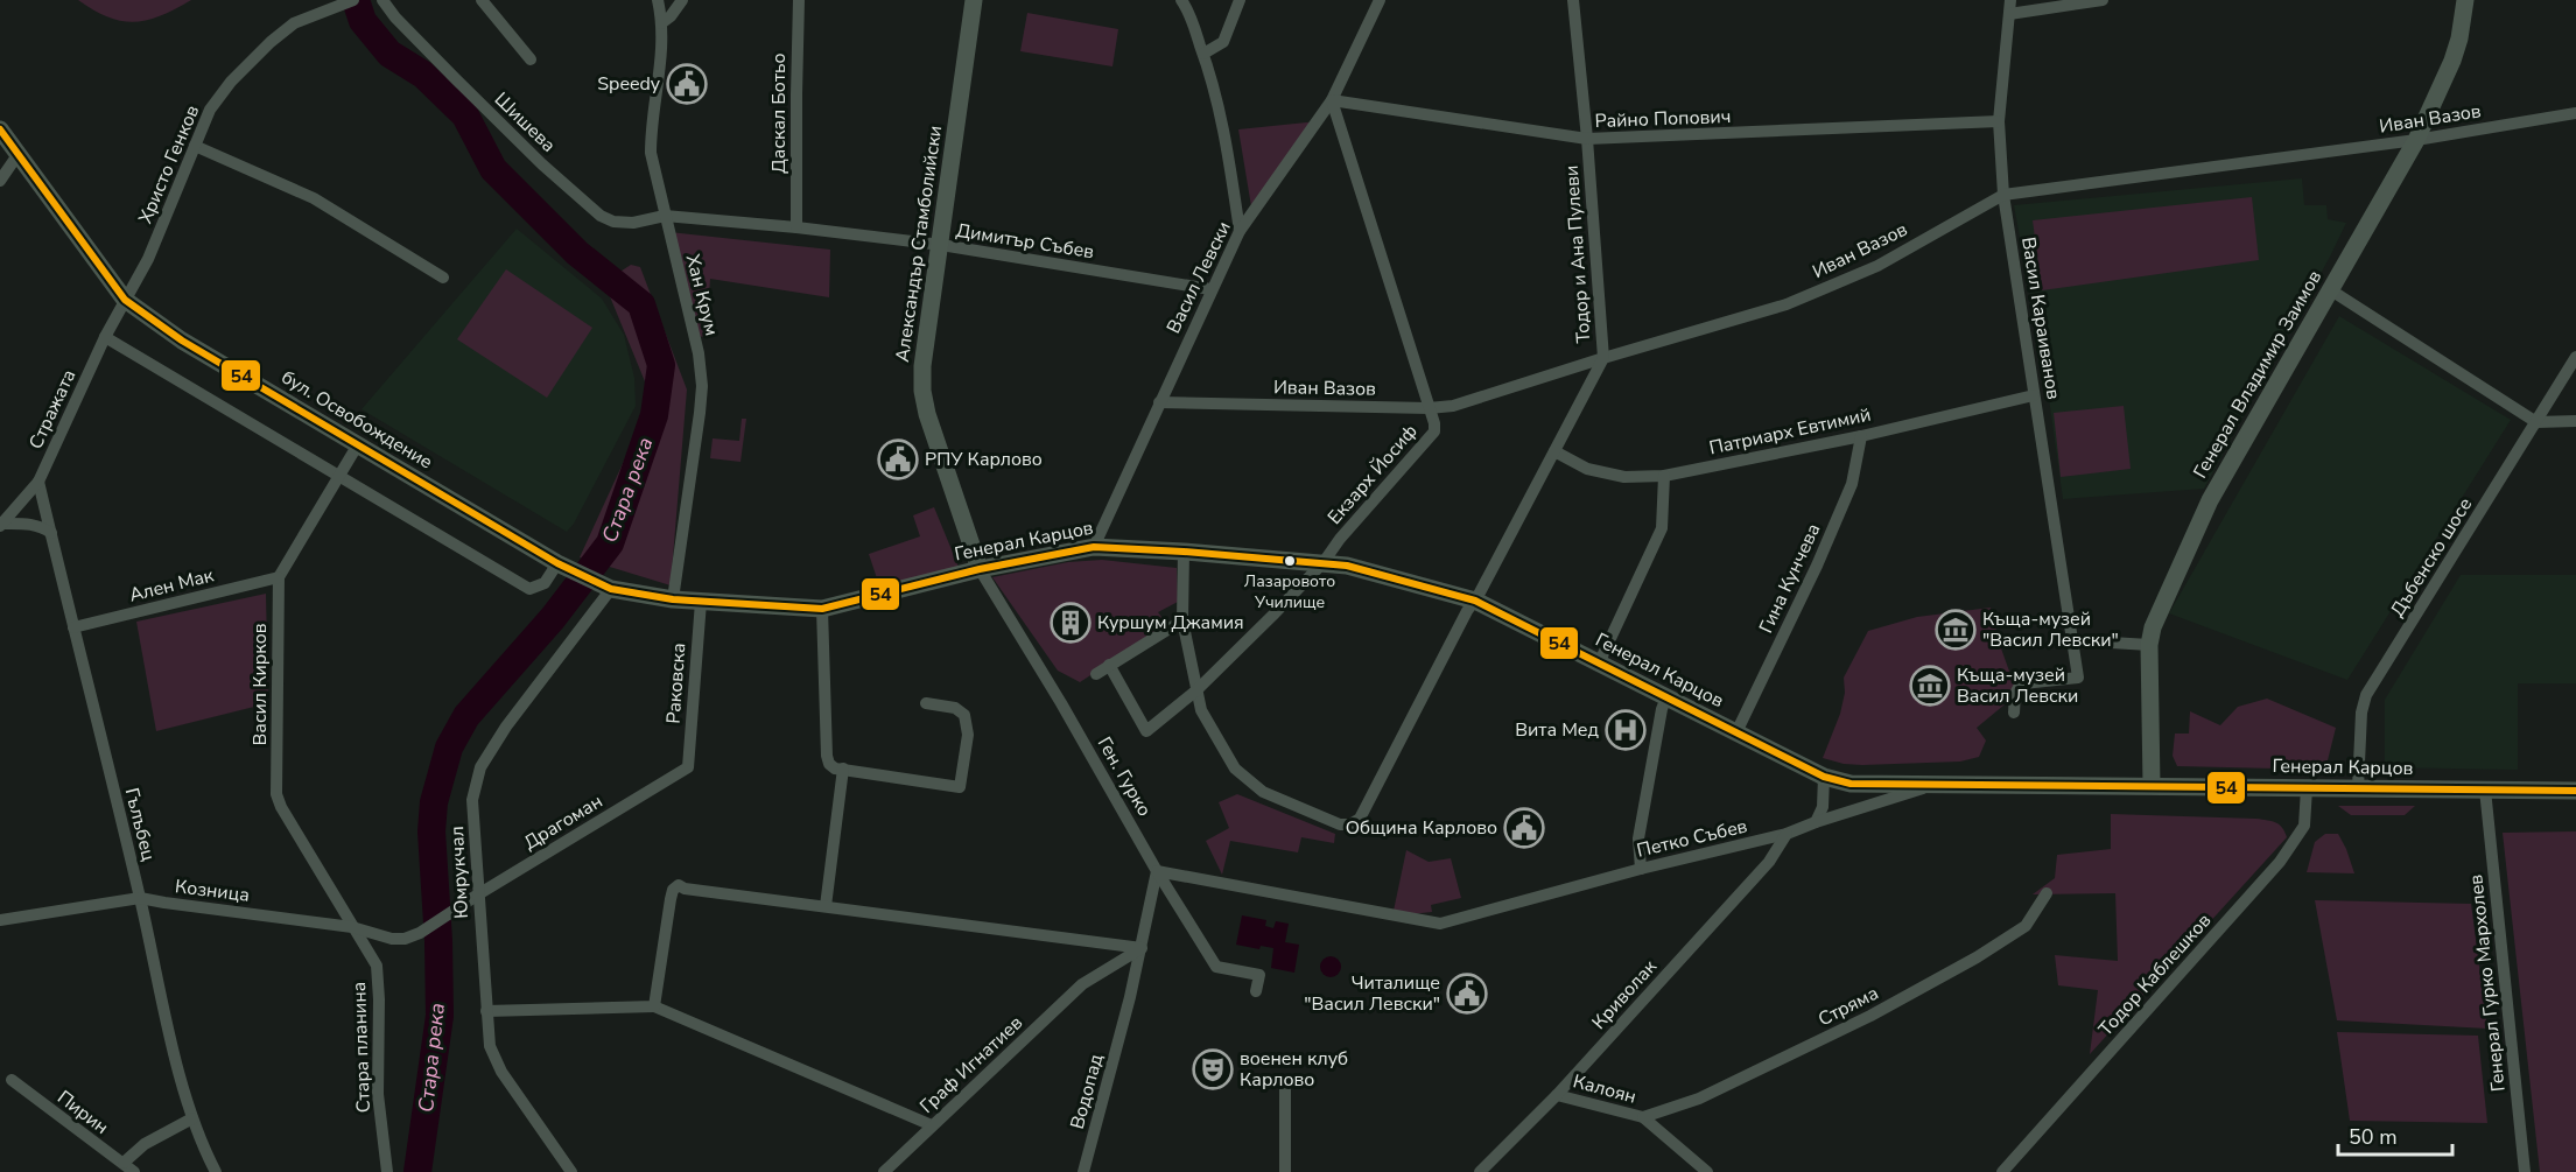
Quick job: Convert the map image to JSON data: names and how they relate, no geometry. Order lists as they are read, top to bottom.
{
  "streets": {
    "main road": [
      "Александър Стамболийски",
      "Генерал Владимир Заимов",
      "бул. Освобождение",
      "Генерал Карцов"
    ],
    "street": [
      "Даскал Ботьо",
      "Райно Попович",
      "Иван Вазов",
      "Шишева",
      "Христо Генков",
      "Димитър Събев",
      "Тодор и Ана Пулеви",
      "Васил Левски",
      "Хан Крум",
      "Васил Караиванов",
      "Стражата",
      "Патриарх Евтимий",
      "Екзарх Йосиф",
      "Дъбенско шосе",
      "Гина Кунчева",
      "Ален Мак",
      "Раковска",
      "Васил Кирков",
      "Ген. Гурко",
      "Драгоман",
      "Гълъбец",
      "Петко Събев",
      "Юмрукчал",
      "Козница",
      "Тодор Каблешков",
      "Генерал Гурко Мархолев",
      "Криволак",
      "Стряма",
      "Стара планина",
      "Граф Игнатиев",
      "Калоян",
      "Водопад",
      "Пирин"
    ]
  },
  "crossings": [
    ["Даскал Ботьо", "Димитър Събев"],
    ["Райно Попович", "Тодор и Ана Пулеви"],
    ["Райно Попович", "Васил Левски"],
    ["Райно Попович", "Васил Караиванов"],
    ["Райно Попович", "Екзарх Йосиф"],
    ["Иван Вазов", "Тодор и Ана Пулеви"],
    ["Иван Вазов", "Васил Левски"],
    ["Иван Вазов", "Васил Караиванов"],
    ["Иван Вазов", "Генерал Владимир Заимов"],
    ["Иван Вазов", "Екзарх Йосиф"],
    ["Шишева", "Димитър Събев"],
    ["Шишева", "Хан Крум"],
    ["Христо Генков", "Стражата"],
    ["Христо Генков", "бул. Освобождение"],
    ["Димитър Събев", "Александър Стамболийски"],
    ["Димитър Събев", "Васил Левски"],
    ["Димитър Събев", "Хан Крум"],
    ["Александър Стамболийски", "Генерал Карцов"],
    ["Александър Стамболийски", "Ген. Гурко"],
    ["Тодор и Ана Пулеви", "Патриарх Евтимий"],
    ["Тодор и Ана Пулеви", "Екзарх Йосиф"],
    ["Тодор и Ана Пулеви", "Генерал Карцов"],
    ["Васил Левски", "Екзарх Йосиф"],
    ["Васил Левски", "Генерал Карцов"],
    ["Хан Крум", "Генерал Карцов"],
    ["Васил Караиванов", "Патриарх Евтимий"],
    ["Генерал Владимир Заимов", "Генерал Карцов"],
    ["Стражата", "бул. Освобождение"],
    ["Стражата", "Гълъбец"],
    ["бул. Освобождение", "Генерал Карцов"],
    ["бул. Освобождение", "Васил Кирков"],
    ["бул. Освобождение", "Юмрукчал"],
    ["Патриарх Евтимий", "Гина Кунчева"],
    ["Екзарх Йосиф", "Генерал Карцов"],
    ["Генерал Карцов", "Дъбенско шосе"],
    ["Генерал Карцов", "Гина Кунчева"],
    ["Генерал Карцов", "Раковска"],
    ["Генерал Карцов", "Ген. Гурко"],
    ["Генерал Карцов", "Петко Събев"],
    ["Генерал Карцов", "Юмрукчал"],
    ["Генерал Карцов", "Тодор Каблешков"],
    ["Генерал Карцов", "Генерал Гурко Мархолев"],
    ["Ален Мак", "Васил Кирков"],
    ["Ален Мак", "Гълъбец"],
    ["Раковска", "Драгоман"],
    ["Васил Кирков", "Козница"],
    ["Васил Кирков", "Стара планина"],
    ["Ген. Гурко", "Петко Събев"],
    ["Драгоман", "Юмрукчал"],
    ["Драгоман", "Козница"],
    ["Гълъбец", "Козница"],
    ["Петко Събев", "Криволак"],
    ["Козница", "Стара планина"],
    ["Криволак", "Калоян"],
    ["Стряма", "Калоян"],
    ["Граф Игнатиев", "Водопад"]
  ],
  "water": ["Стара река"],
  "places": {
    "public building": [
      "Speedy",
      "РПУ Карлово",
      "Община Карлово",
      "Читалище \"Васил Левски\""
    ],
    "other": ["Лазаровото Училище"],
    "building": ["Куршум Джамия"],
    "museum": ["Къща-музей \"Васил Левски\"", "Къща-музей Васил Левски"],
    "hospital": ["Вита Мед"],
    "theatre": ["военен клуб Карлово"]
  },
  "lines": ["transit line 54"],
  "scale_bar": "50 m"
}
